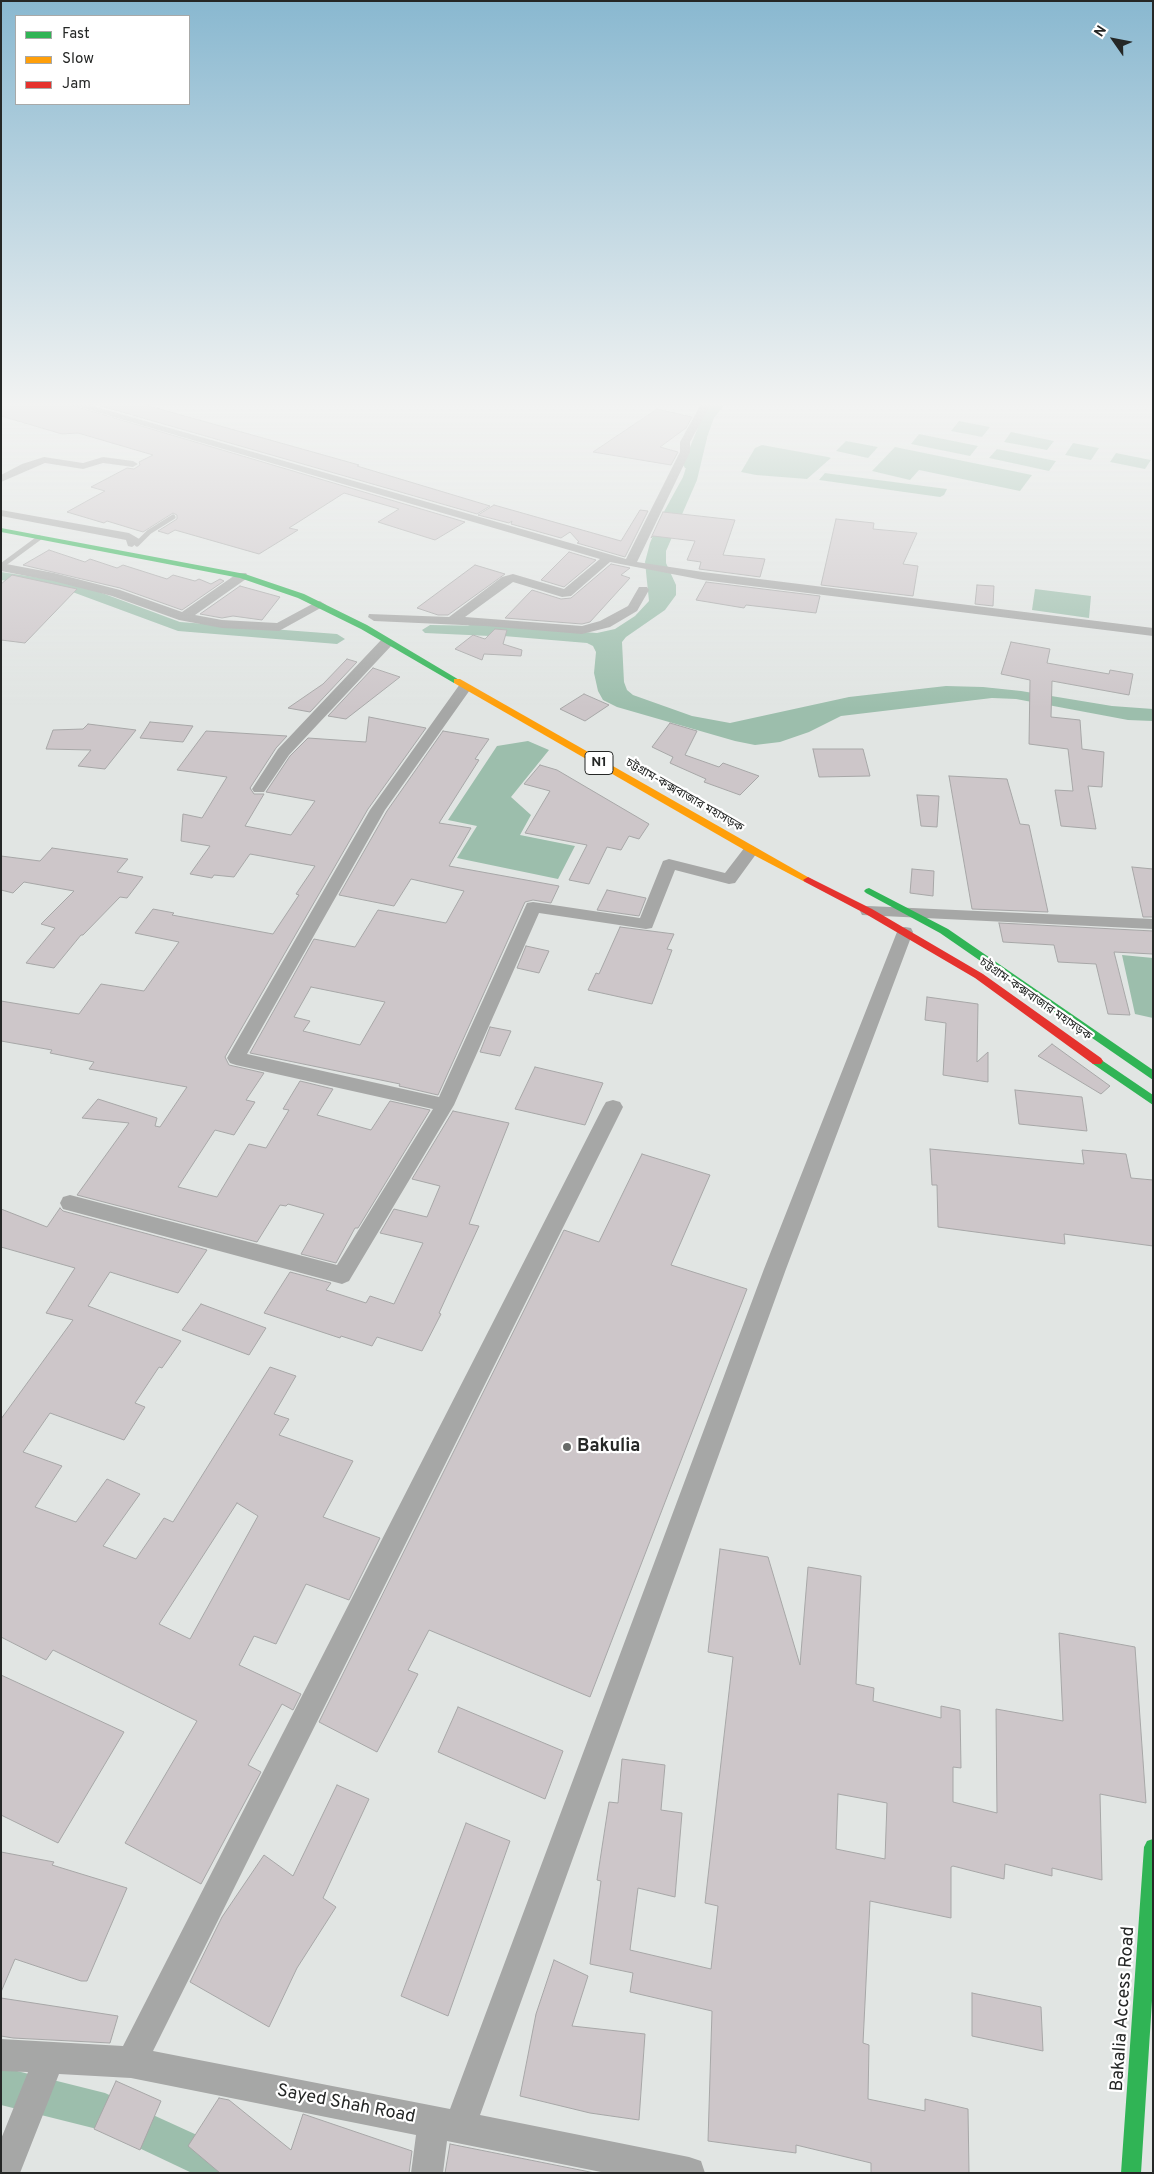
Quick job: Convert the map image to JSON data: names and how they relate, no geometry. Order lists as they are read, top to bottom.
{
  "streets": {
    "main road": ["N1", "চট্টগ্রাম-কক্সবাজার মহাসড়ক", "Bakalia Access Road"],
    "street": ["Sayed Shah Road"]
  },
  "places": ["Bakulia"],
  "legend": ["Fast", "Slow", "Jam"],
  "north": "top left"
}
